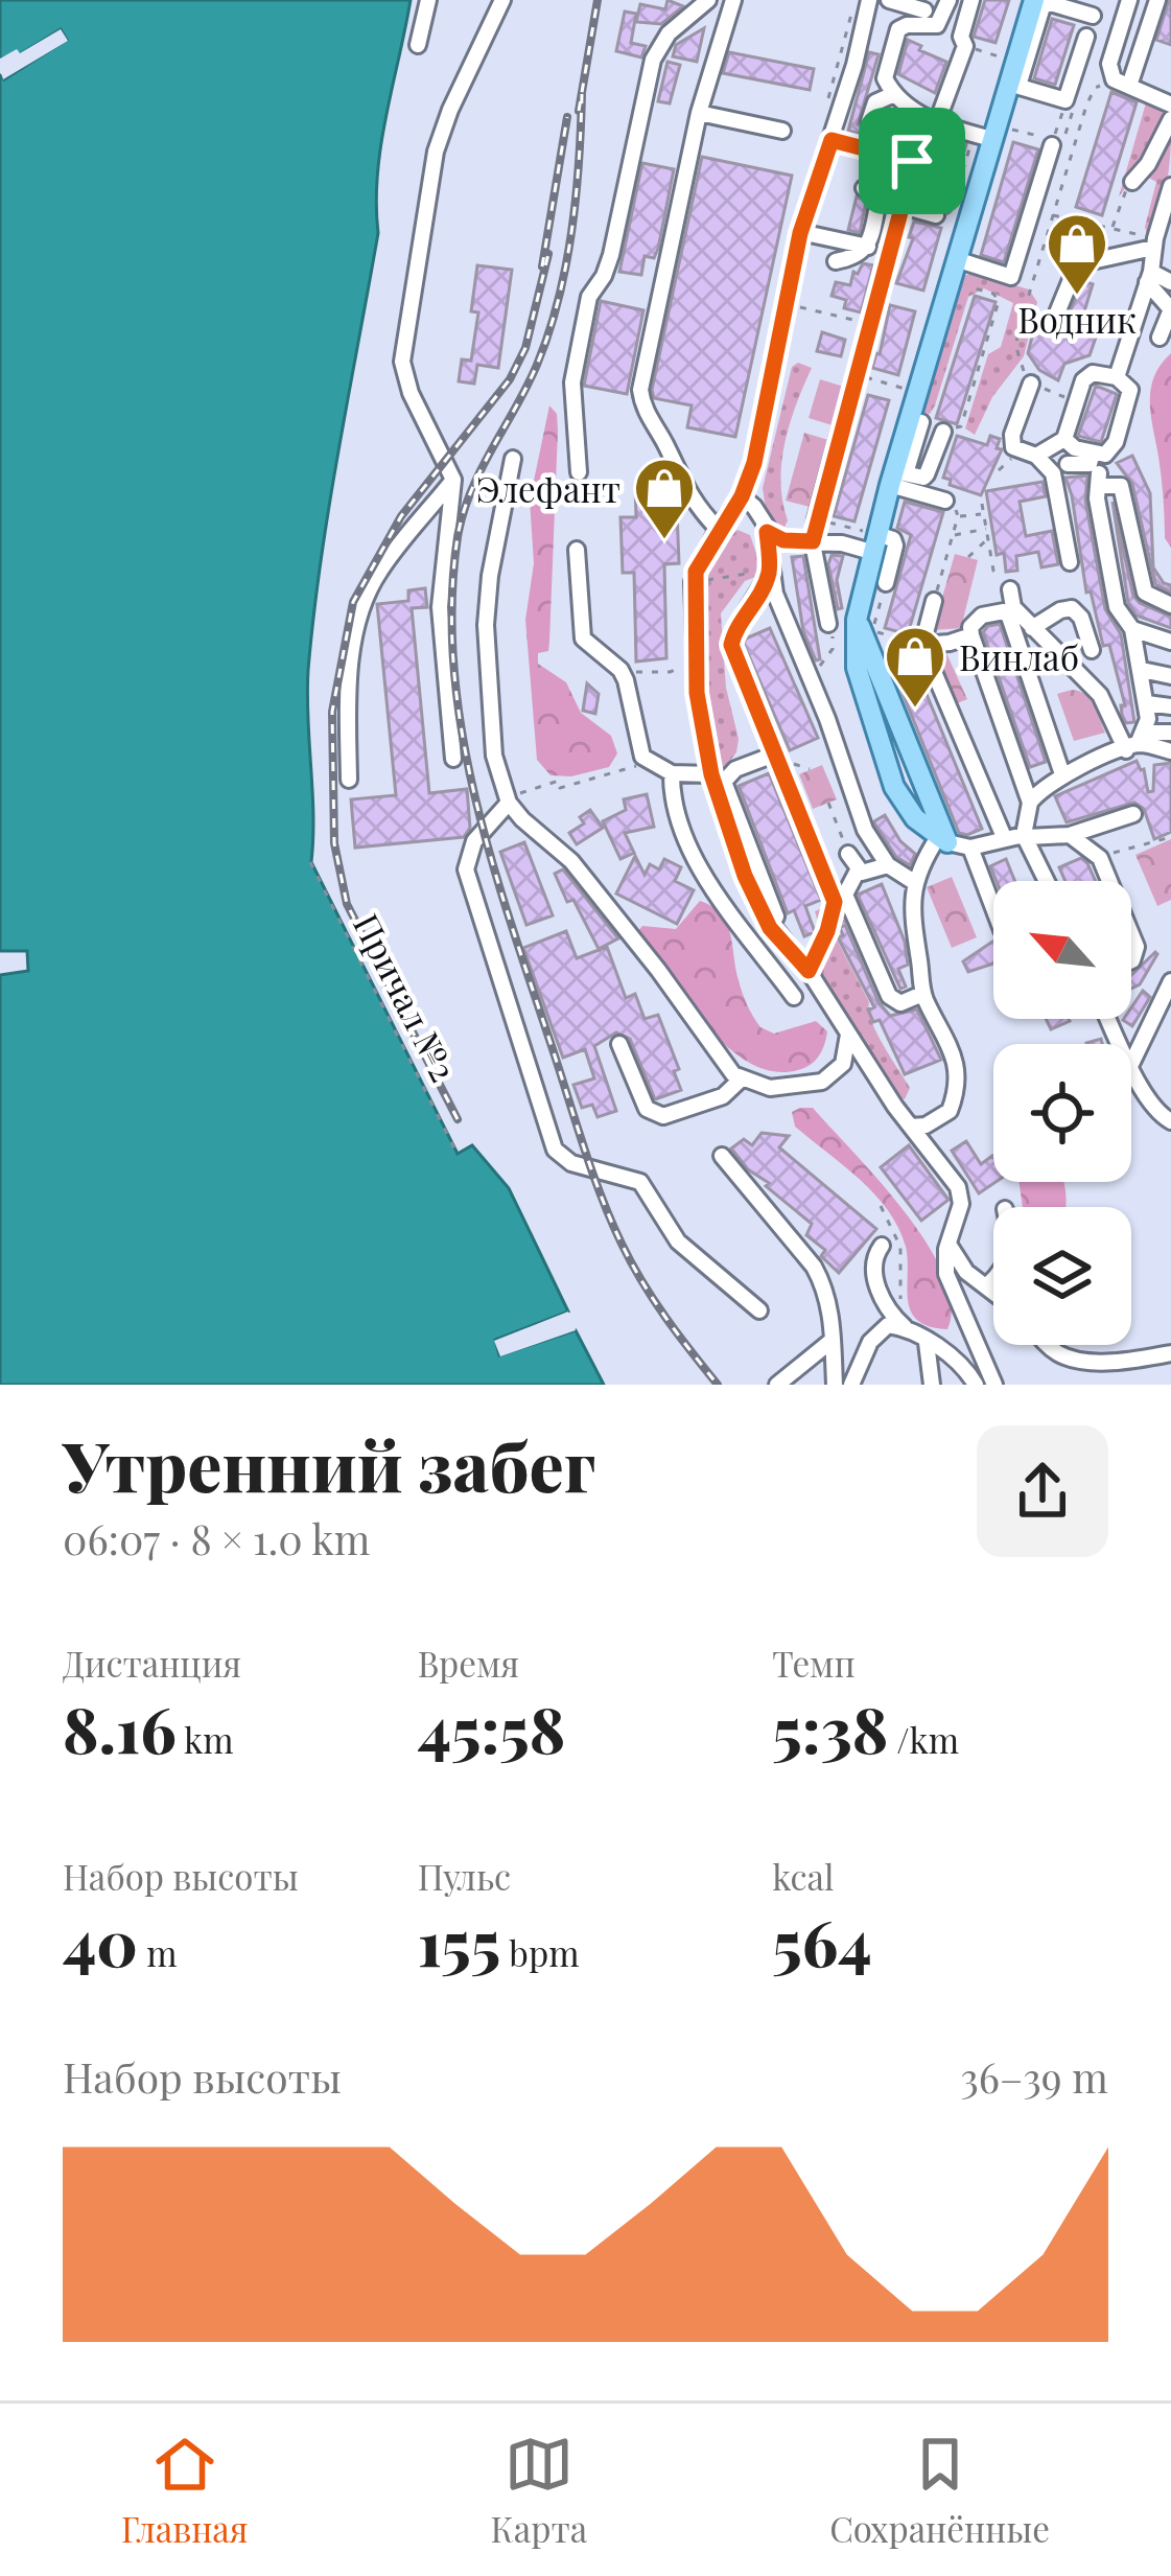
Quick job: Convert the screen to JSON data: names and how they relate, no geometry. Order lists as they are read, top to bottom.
{
  "streets": {
    "path": ["Причал №2"]
  },
  "places": {
    "shop": ["Водник", "Элефант", "Винлаб"]
  },
  "north": "top left",
  "page": {
    "heading": ["Утренний забег", "06:07 · 8 × 1.0 km"],
    "stats": [
      ["Дистанция", "8.16 km"],
      ["Время", "45:58"],
      ["Темп", "5:38 /km"],
      ["Набор высоты", "40 m"],
      ["Пульс", "155 bpm"],
      ["kcal", "564"]
    ],
    "chart": ["Набор высоты", "36–39 m"],
    "tabs": ["Главная", "Карта", "Сохранённые"]
  }
}
